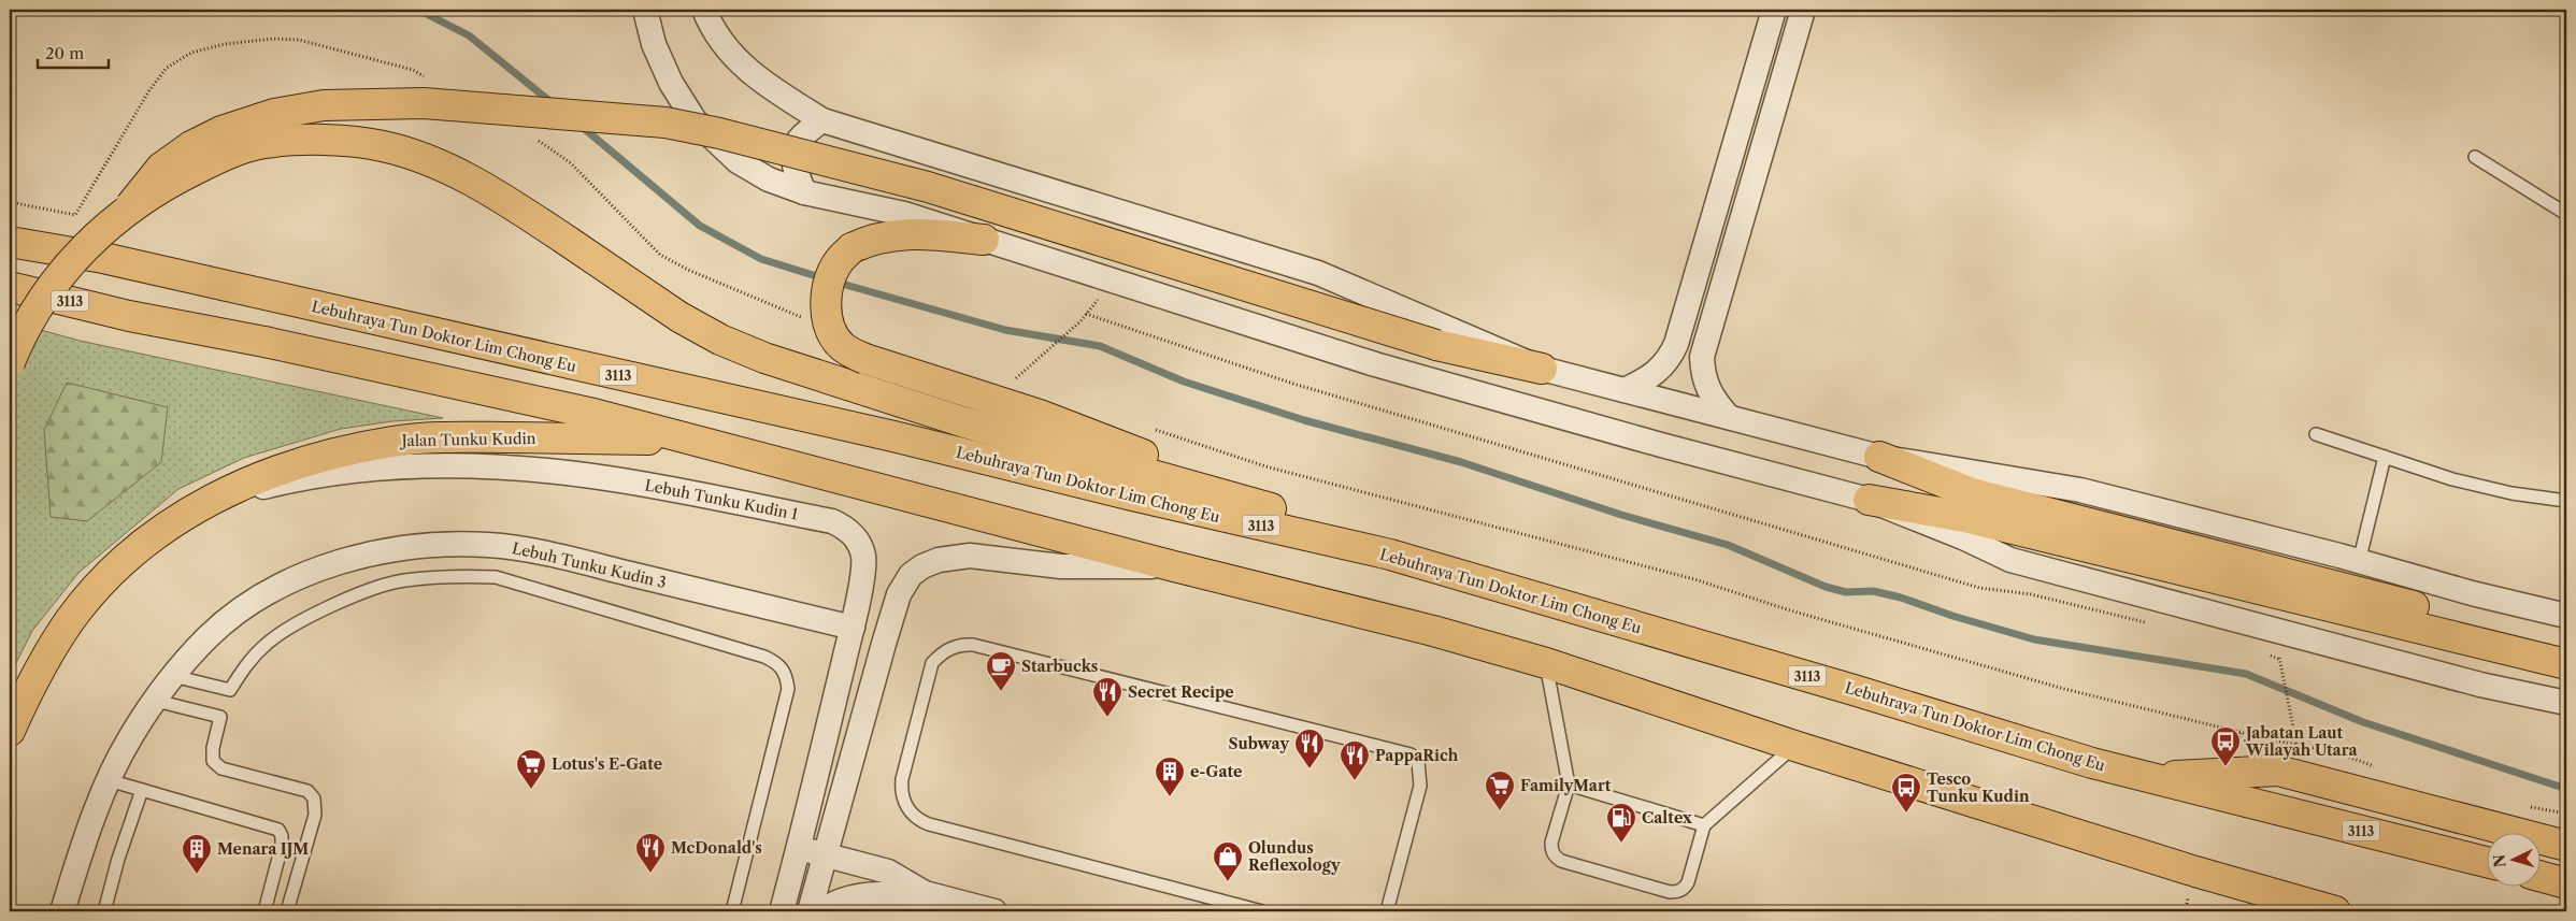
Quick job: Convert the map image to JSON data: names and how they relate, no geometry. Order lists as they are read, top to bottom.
{
  "streets": {
    "highway": ["3113", "Lebuhraya Tun Doktor Lim Chong Eu", "Jalan Tunku Kudin"],
    "street": ["Lebuh Tunku Kudin 1", "Lebuh Tunku Kudin 3"]
  },
  "crossings": [
    ["3113", "Jalan Tunku Kudin"],
    ["Jalan Tunku Kudin", "Lebuh Tunku Kudin 1"],
    ["Lebuh Tunku Kudin 1", "Lebuh Tunku Kudin 3"]
  ],
  "places": {
    "cafe": ["Starbucks"],
    "restaurant": [
      "Secret Recipe",
      "Subway",
      "PappaRich",
      "McDonald's"
    ],
    "bus stop": ["Jabatan Laut Wilayah Utara", "Tesco Tunku Kudin"],
    "supermarket": ["Lotus's E-Gate", "FamilyMart"],
    "building": ["e-Gate", "Menara IJM"],
    "fuel station": ["Caltex"],
    "shop": ["Olundus Reflexology"]
  },
  "scale_bar": "20 m",
  "north": "left"
}
